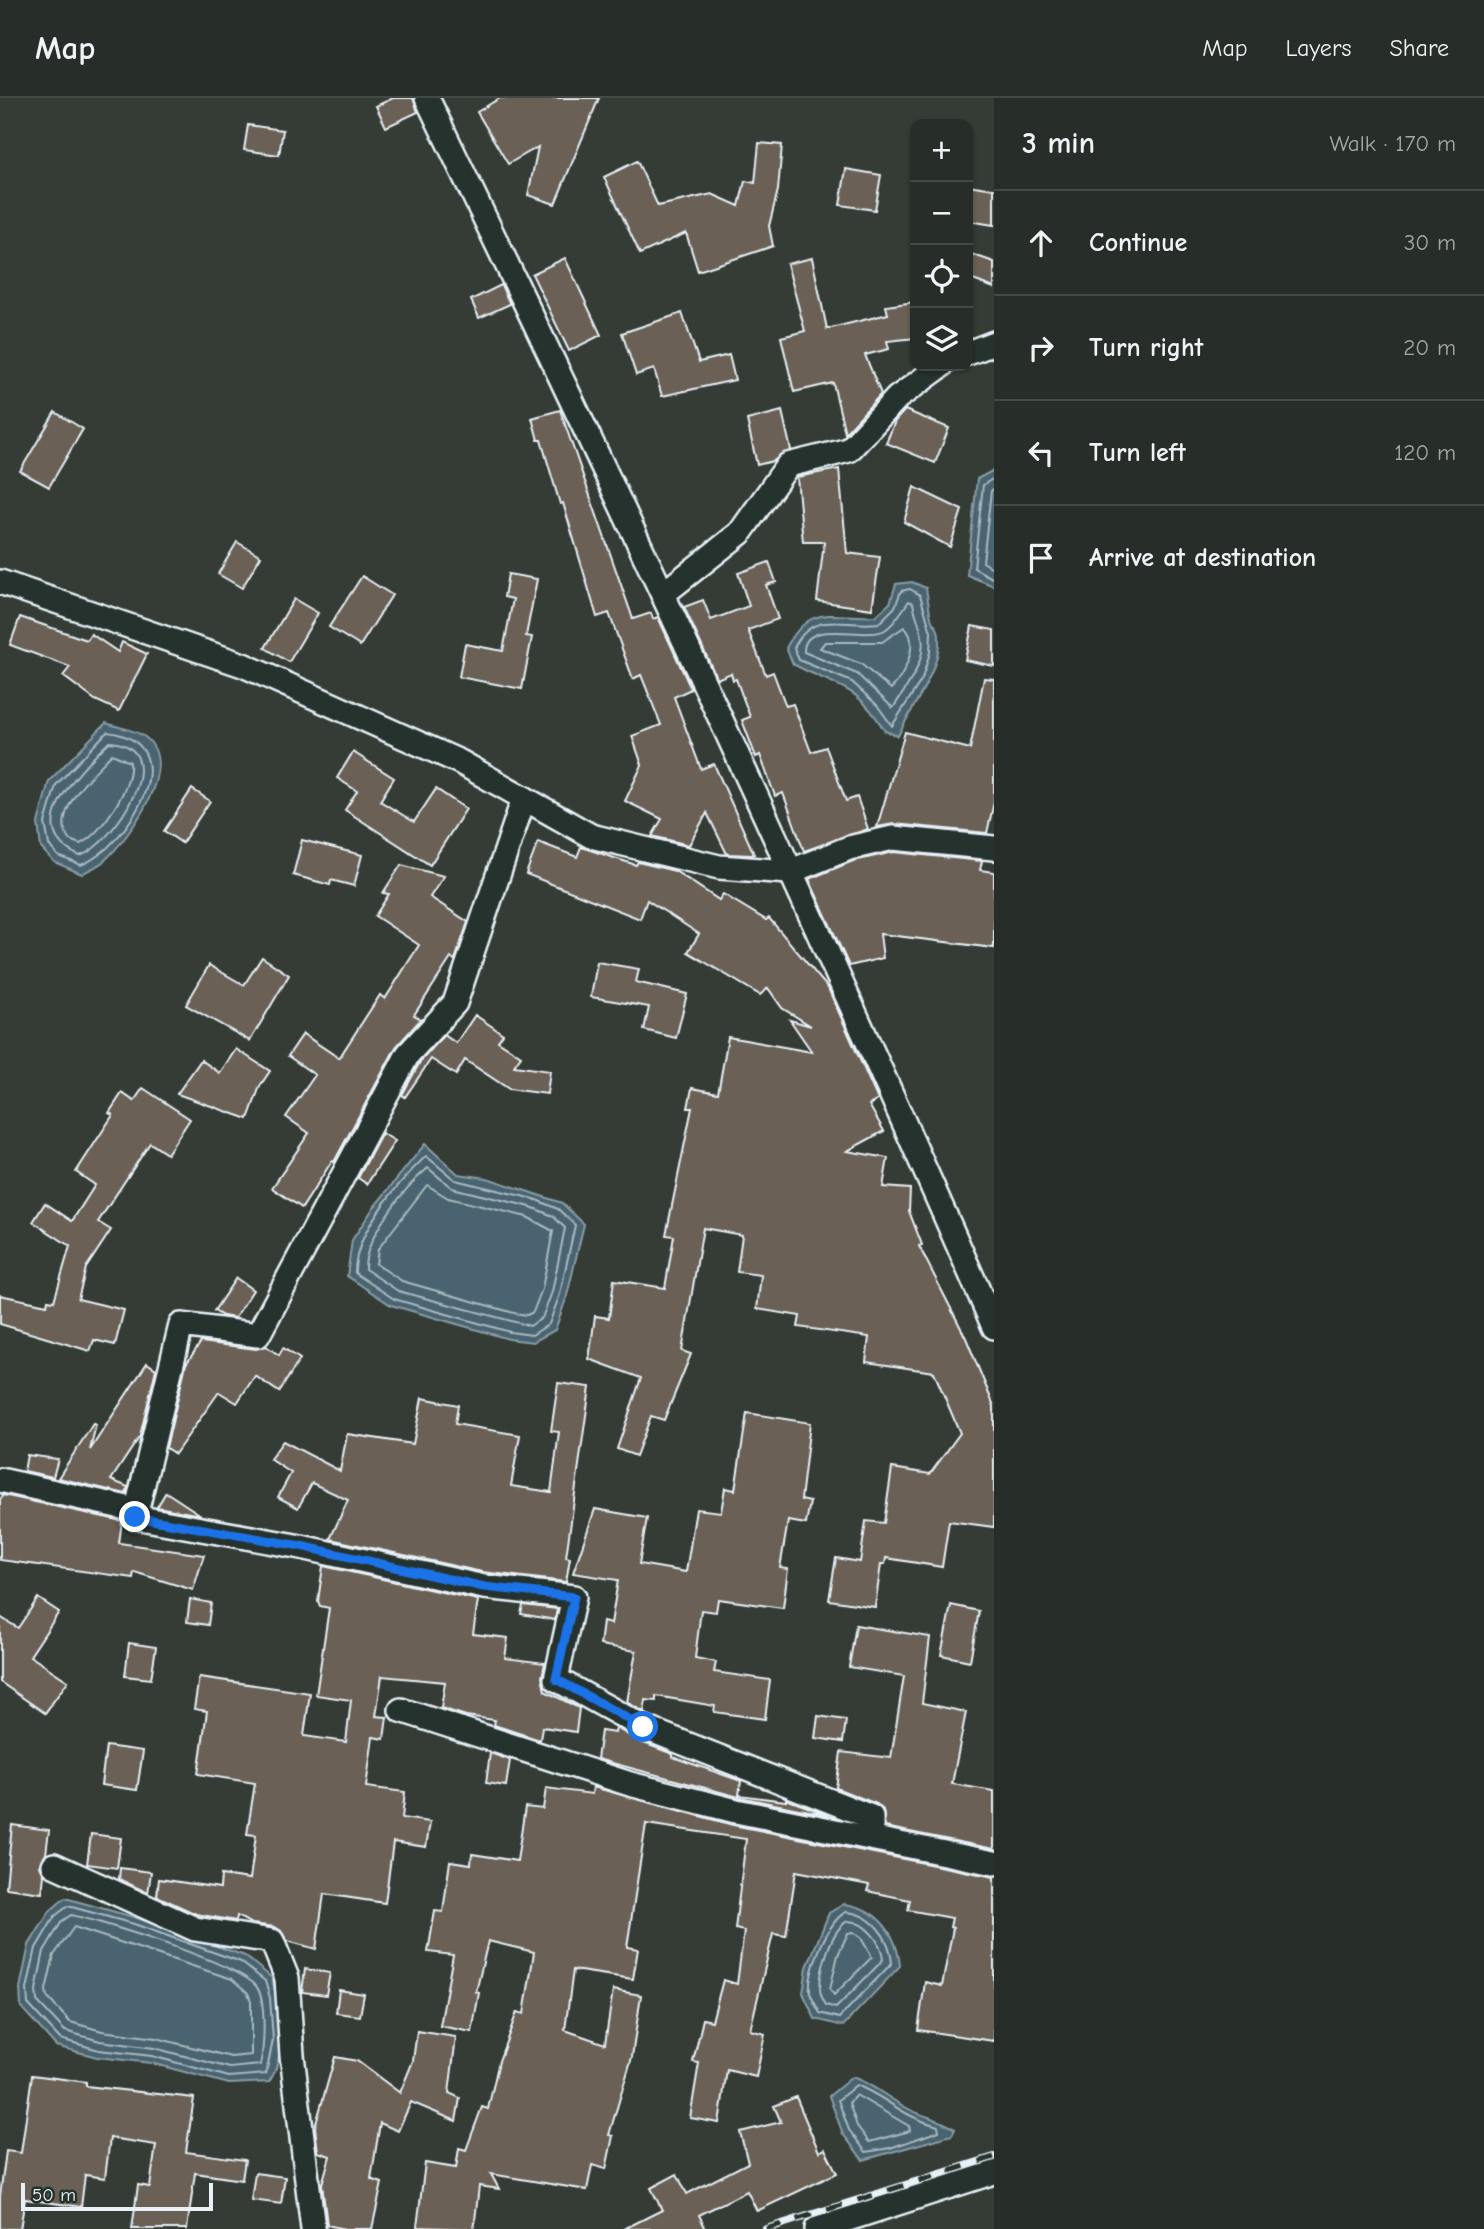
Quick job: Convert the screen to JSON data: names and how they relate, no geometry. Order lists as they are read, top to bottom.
{
  "scale_bar": "50 m",
  "page": {
    "header": "Map",
    "nav": ["Map", "Layers", "Share"],
    "heading": ["3 min", "Walk · 170 m"],
    "map_buttons": ["+", "−"],
    "list": [
      ["Continue", "30 m"],
      ["Turn right", "20 m"],
      ["Turn left", "120 m"],
      "Arrive at destination"
    ],
    "scale": "50 m"
  }
}
